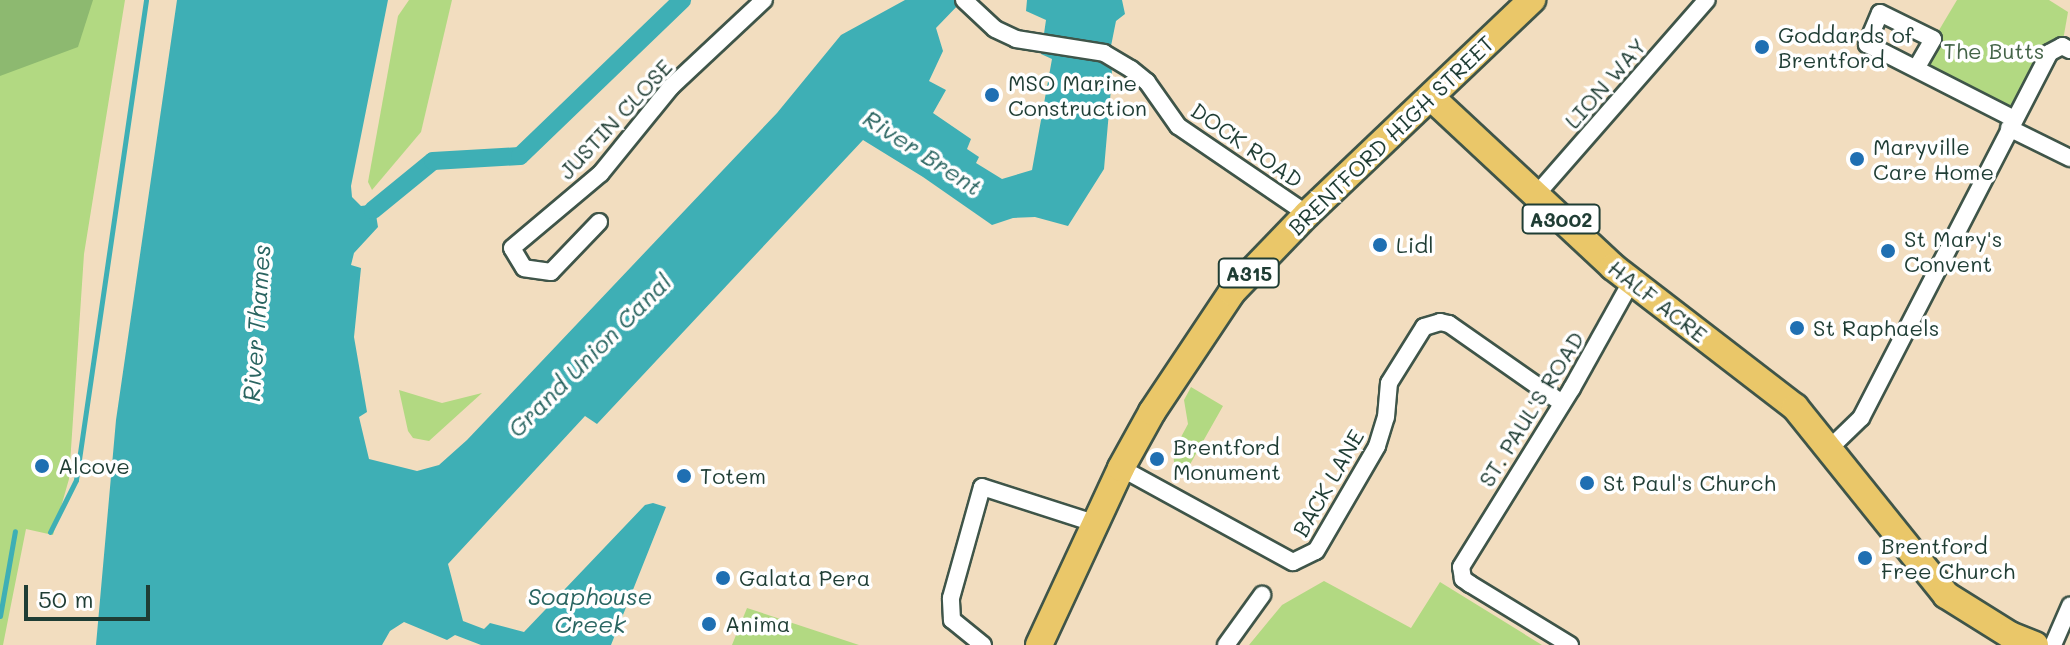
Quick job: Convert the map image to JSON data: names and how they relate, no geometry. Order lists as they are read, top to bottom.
{
  "streets": {
    "main road": [
      "BRENTFORD HIGH STREET",
      "A3002",
      "A315",
      "HALF ACRE"
    ],
    "street": [
      "LION WAY",
      "JUSTIN CLOSE",
      "DOCK ROAD",
      "ST. PAUL'S ROAD",
      "BACK LANE"
    ]
  },
  "crossings": [
    ["LION WAY", "HALF ACRE"],
    ["BRENTFORD HIGH STREET", "DOCK ROAD"],
    ["BRENTFORD HIGH STREET", "HALF ACRE"],
    ["BRENTFORD HIGH STREET", "BACK LANE"],
    ["A3002", "HALF ACRE"],
    ["HALF ACRE", "ST. PAUL'S ROAD"],
    ["ST. PAUL'S ROAD", "BACK LANE"]
  ],
  "water": [
    "River Brent",
    "River Thames",
    "Grand Union Canal",
    "Soaphouse Creek"
  ],
  "parks": ["The Butts"],
  "places": [
    "Goddards of Brentford",
    "MSO Marine Construction",
    "Maryville Care Home",
    "Lidl",
    "St Mary's Convent",
    "St Raphaels",
    "Brentford Monument",
    "Alcove",
    "Totem",
    "St Paul's Church",
    "Brentford Free Church",
    "Galata Pera",
    "Anima"
  ],
  "scale_bar": "50 m"
}
